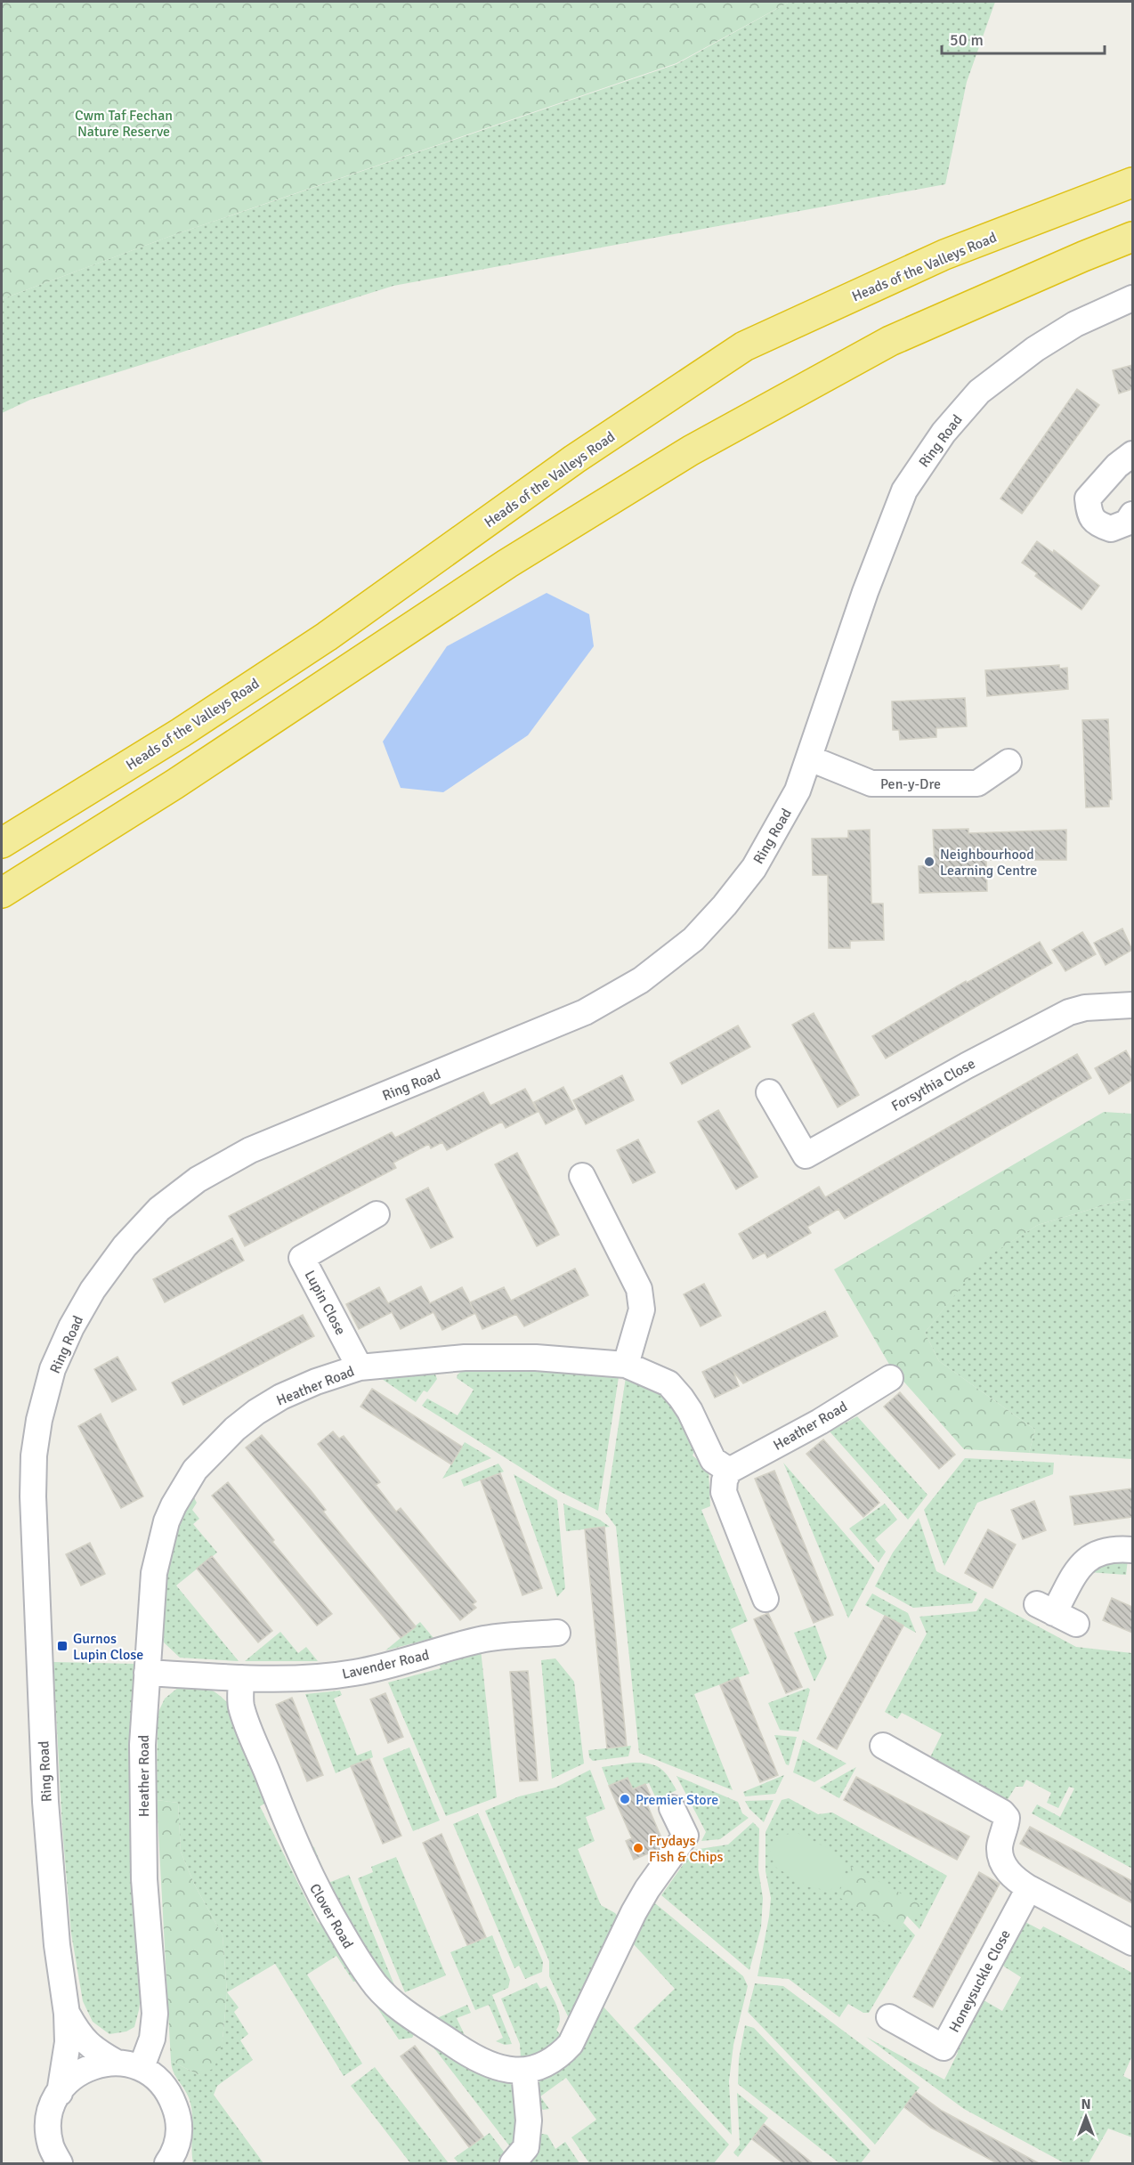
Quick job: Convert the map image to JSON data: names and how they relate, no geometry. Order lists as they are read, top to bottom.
{
  "streets": {
    "highway": ["Heads of the Valleys Road"],
    "street": [
      "Ring Road",
      "Pen-y-Dre",
      "Forsythia Close",
      "Lupin Close",
      "Heather Road",
      "Lavender Road",
      "Clover Road",
      "Honeysuckle Close"
    ]
  },
  "crossings": [
    ["Ring Road", "Pen-y-Dre"],
    ["Lupin Close", "Heather Road"],
    ["Heather Road", "Lavender Road"],
    ["Lavender Road", "Clover Road"]
  ],
  "parks": ["Cwm Taf Fechan Nature Reserve"],
  "places": {
    "other": ["Neighbourhood Learning Centre", "Premier Store", "Frydays Fish & Chips"],
    "transit": ["Gurnos Lupin Close"]
  },
  "scale_bar": "50 m",
  "north": "top"
}
